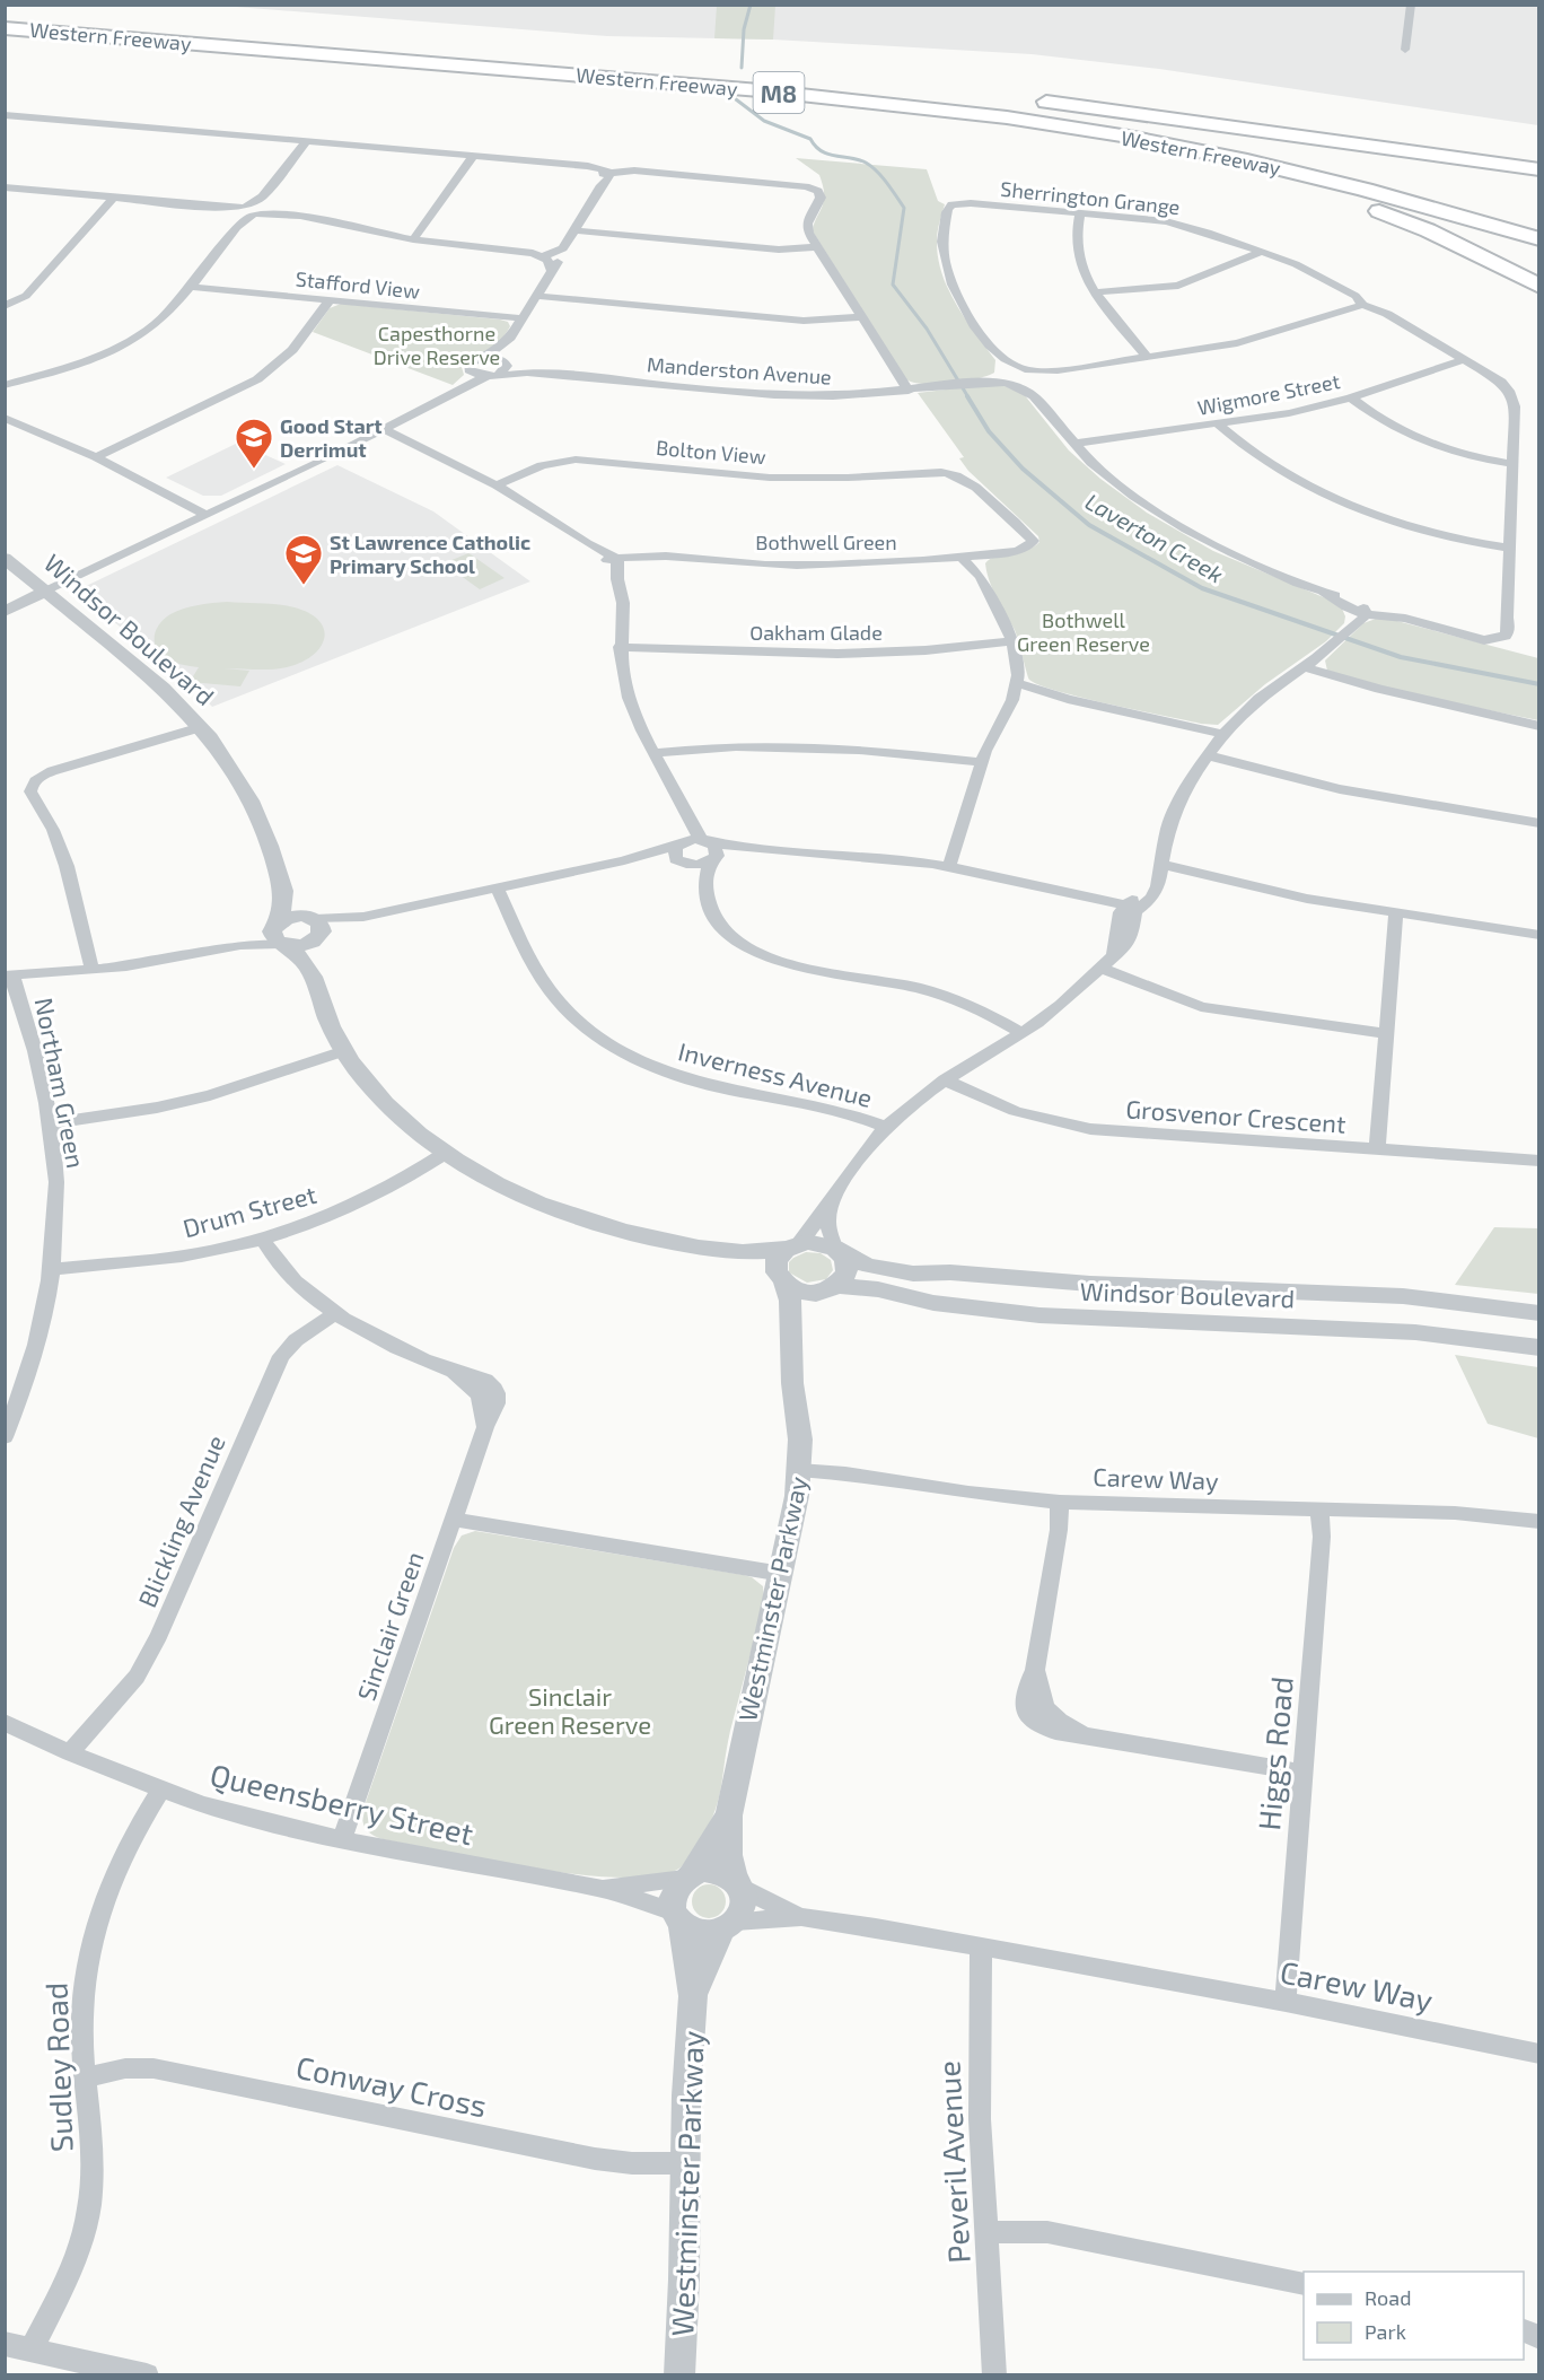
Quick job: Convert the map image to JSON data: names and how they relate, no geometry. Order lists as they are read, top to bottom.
{
  "streets": {
    "highway": ["Western Freeway", "M8"],
    "street": [
      "Sherrington Grange",
      "Stafford View",
      "Manderston Avenue",
      "Wigmore Street",
      "Bolton View",
      "Bothwell Green",
      "Windsor Boulevard",
      "Oakham Glade",
      "Inverness Avenue",
      "Northam Green",
      "Grosvenor Crescent",
      "Drum Street",
      "Carew Way",
      "Blickling Avenue",
      "Westminster Parkway",
      "Sinclair Green",
      "Higgs Road",
      "Queensberry Street",
      "Sudley Road",
      "Conway Cross",
      "Peveril Avenue"
    ]
  },
  "crossings": [
    ["Bolton View", "Bothwell Green"],
    ["Windsor Boulevard", "Westminster Parkway"],
    ["Northam Green", "Drum Street"],
    ["Drum Street", "Sinclair Green"],
    ["Carew Way", "Westminster Parkway"],
    ["Carew Way", "Higgs Road"],
    ["Carew Way", "Queensberry Street"],
    ["Carew Way", "Peveril Avenue"],
    ["Blickling Avenue", "Sinclair Green"],
    ["Blickling Avenue", "Queensberry Street"],
    ["Westminster Parkway", "Queensberry Street"],
    ["Westminster Parkway", "Conway Cross"],
    ["Sinclair Green", "Queensberry Street"],
    ["Queensberry Street", "Sudley Road"],
    ["Sudley Road", "Conway Cross"]
  ],
  "water": ["Laverton Creek"],
  "parks": ["Capesthorne Drive Reserve", "Bothwell Green Reserve", "Sinclair Green Reserve"],
  "places": {
    "school or university": ["Good Start Derrimut", "St Lawrence Catholic Primary School"]
  },
  "legend": ["Road", "Park"]
}
